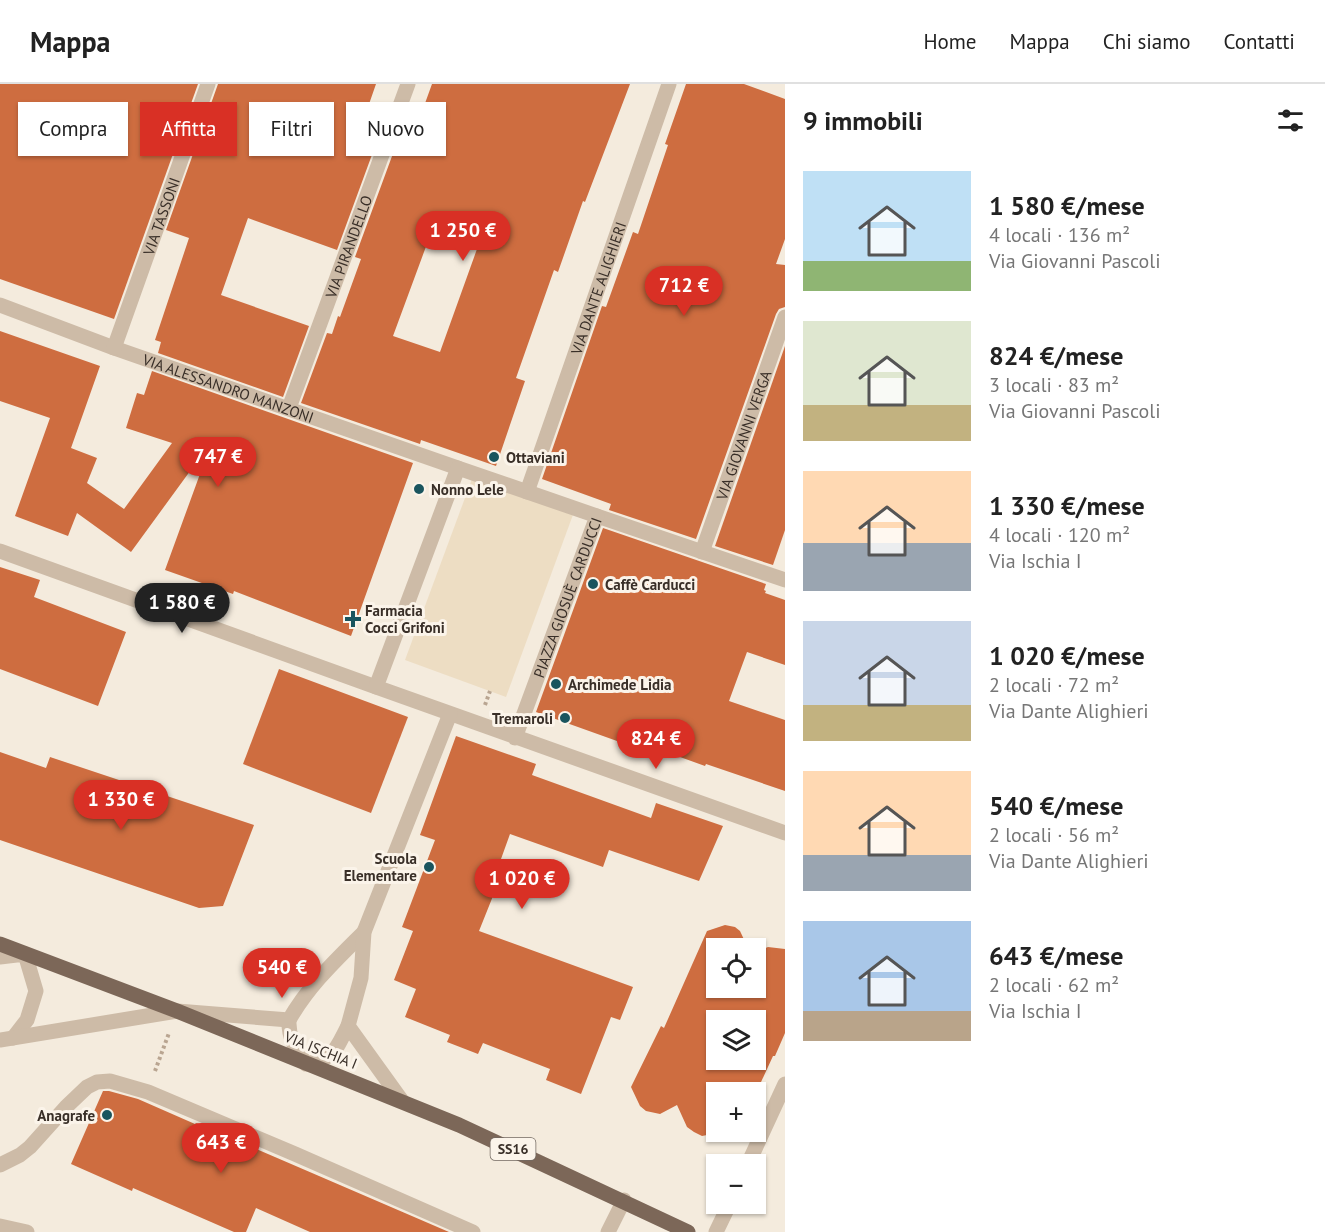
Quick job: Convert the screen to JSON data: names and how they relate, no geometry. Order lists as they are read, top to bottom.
{
  "streets": {
    "main road": ["VIA ISCHIA I", "SS16"],
    "street": [
      "VIA TASSONI",
      "VIA PIRANDELLO",
      "VIA DANTE ALIGHIERI",
      "VIA ALESSANDRO MANZONI",
      "VIA GIOVANNI VERGA",
      "PIAZZA GIOSUÈ CARDUCCI"
    ]
  },
  "crossings": [
    ["VIA TASSONI", "VIA ALESSANDRO MANZONI"],
    ["VIA PIRANDELLO", "VIA ALESSANDRO MANZONI"],
    ["VIA DANTE ALIGHIERI", "PIAZZA GIOSUÈ CARDUCCI"],
    ["VIA ALESSANDRO MANZONI", "PIAZZA GIOSUÈ CARDUCCI"],
    ["VIA ISCHIA I", "SS16"]
  ],
  "places": {
    "other": [
      "Ottaviani",
      "Nonno Lele",
      "Caffè Carducci",
      "Archimede Lidia",
      "Tremaroli",
      "Scuola Elementare",
      "Anagrafe"
    ],
    "health": ["Farmacia Cocci Grifoni"]
  },
  "page": {
    "header": "Mappa",
    "nav": [
      "Home",
      "Mappa",
      "Chi siamo",
      "Contatti"
    ],
    "heading": "9 immobili",
    "chip": [
      "Compra",
      "Affitta",
      "Filtri",
      "Nuovo"
    ],
    "list": [
      {
        "name": "1 580 €/mese",
        "note": "4 locali · 136 m² · Via Giovanni Pascoli"
      },
      {
        "name": "824 €/mese",
        "note": "3 locali · 83 m² · Via Giovanni Pascoli"
      },
      {
        "name": "1 330 €/mese",
        "note": "4 locali · 120 m² · Via Ischia I"
      },
      {
        "name": "1 020 €/mese",
        "note": "2 locali · 72 m² · Via Dante Alighieri"
      },
      {
        "name": "540 €/mese",
        "note": "2 locali · 56 m² · Via Dante Alighieri"
      },
      {
        "name": "643 €/mese",
        "note": "2 locali · 62 m² · Via Ischia I"
      }
    ],
    "price": [
      "1 250 €",
      "712 €",
      "747 €",
      "1 580 €",
      "824 €",
      "1 330 €",
      "1 020 €",
      "540 €",
      "643 €"
    ],
    "map_buttons": ["+", "−"]
  }
}
